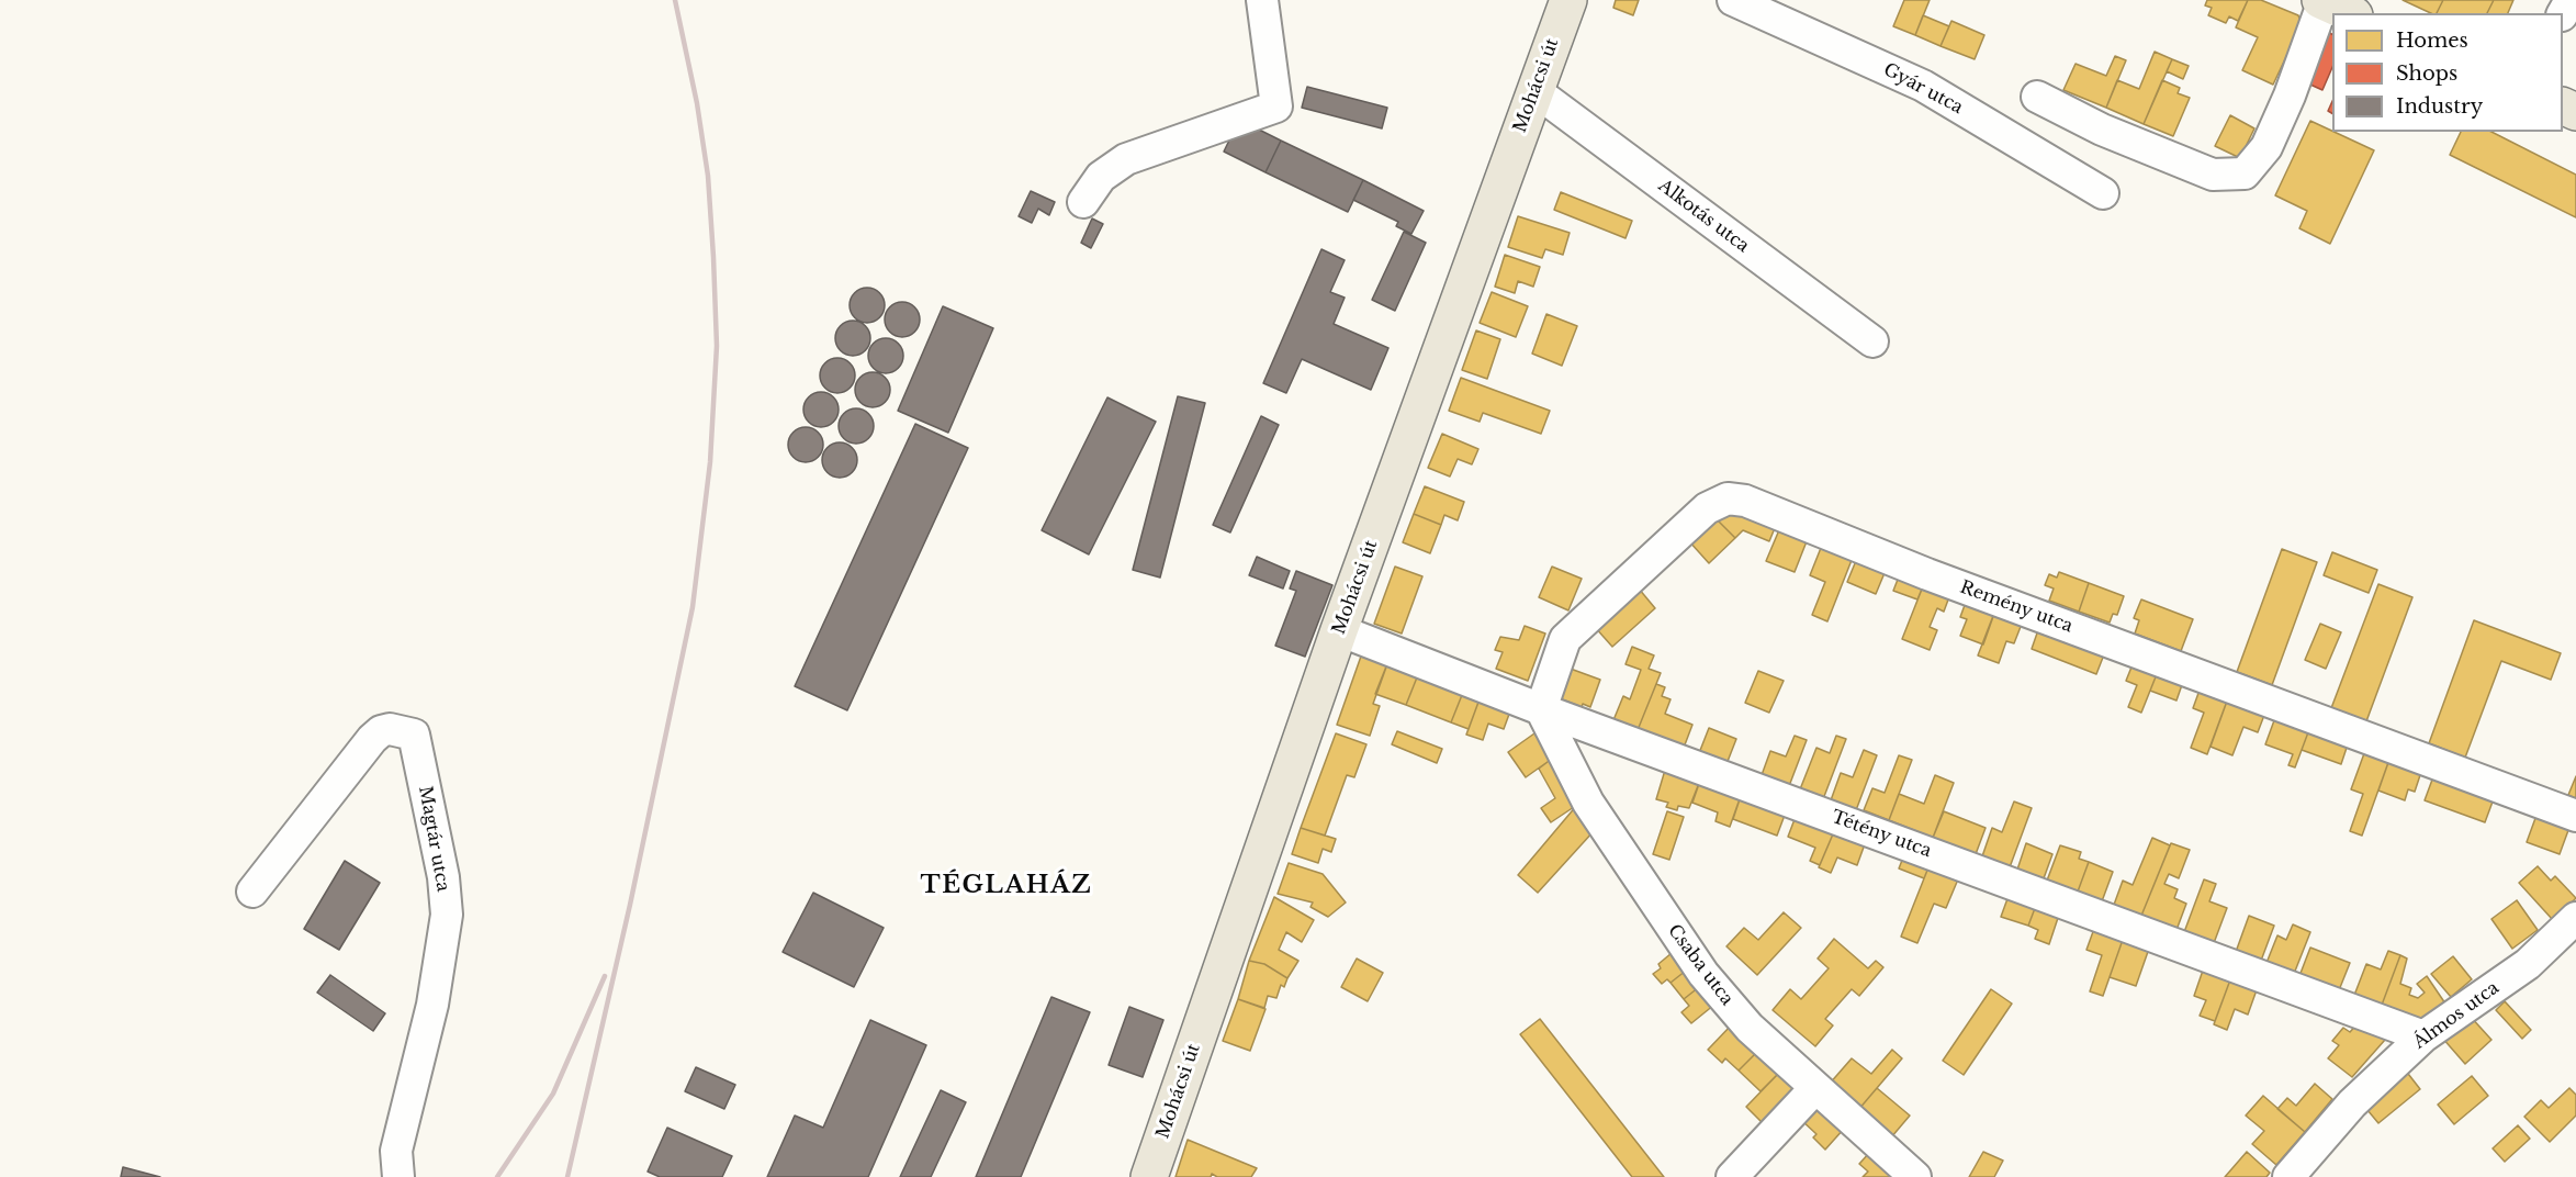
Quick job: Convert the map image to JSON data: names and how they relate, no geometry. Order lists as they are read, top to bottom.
{
  "streets": {
    "main road": ["Mohácsi út"],
    "street": [
      "Gyár utca",
      "Alkotás utca",
      "Remény utca",
      "Tétény utca",
      "Magtár utca",
      "Csaba utca",
      "Álmos utca"
    ]
  },
  "crossings": [
    ["Mohácsi út", "Alkotás utca"],
    ["Mohácsi út", "Tétény utca"],
    ["Remény utca", "Tétény utca"],
    ["Remény utca", "Csaba utca"],
    ["Tétény utca", "Csaba utca"],
    ["Tétény utca", "Álmos utca"]
  ],
  "districts": ["TÉGLAHÁZ"],
  "legend": ["Homes", "Shops", "Industry"]
}
